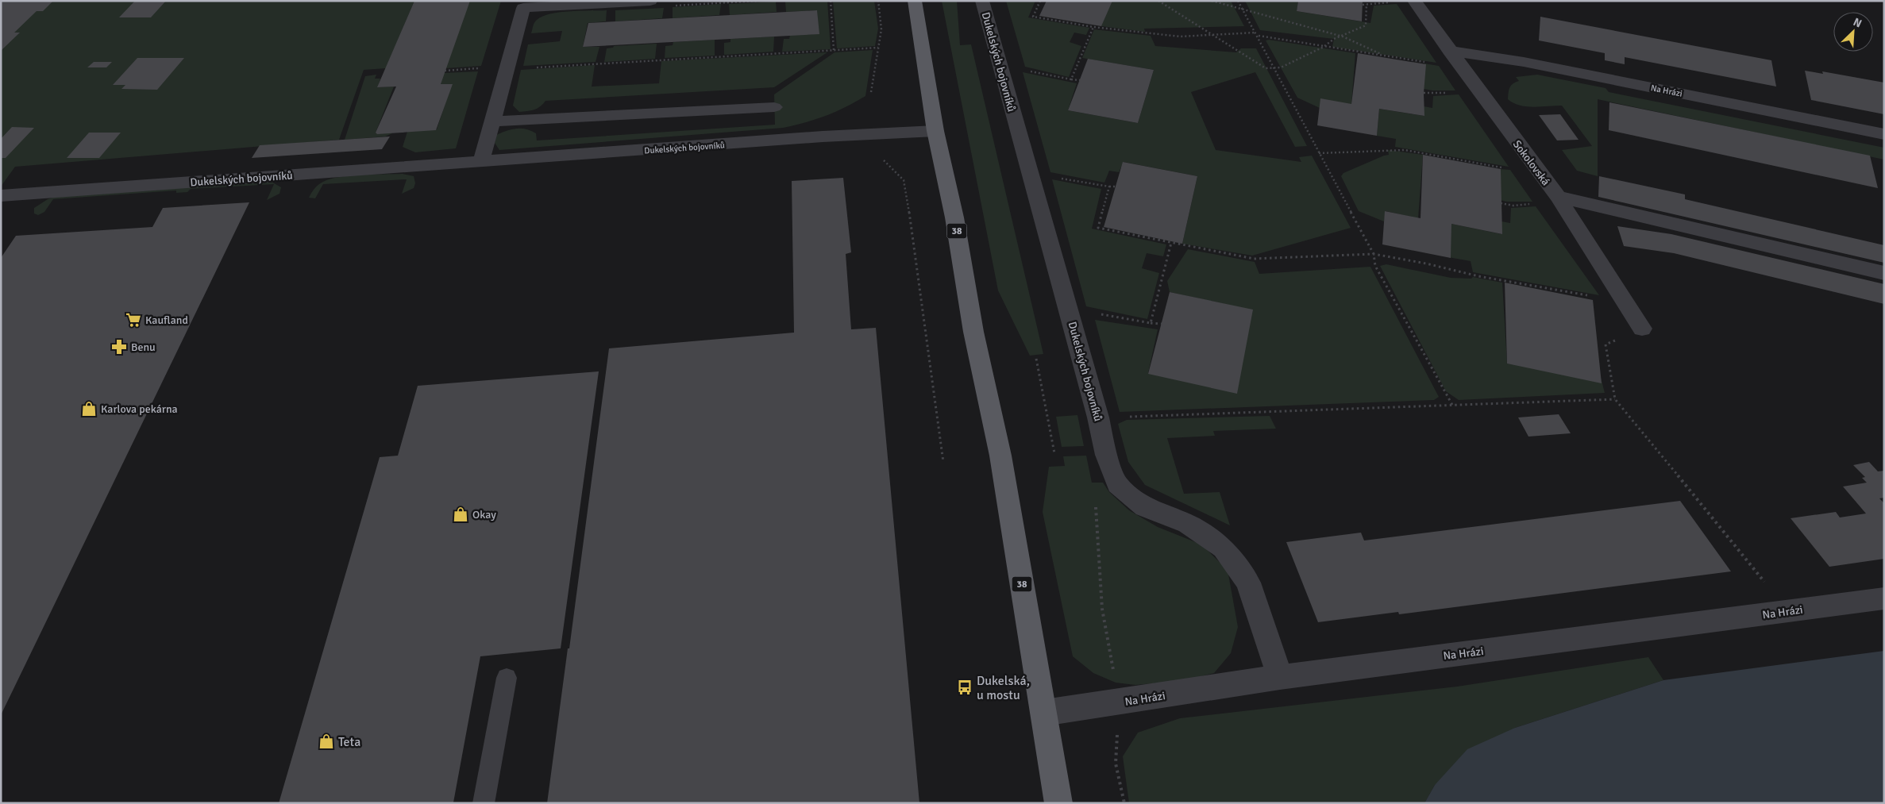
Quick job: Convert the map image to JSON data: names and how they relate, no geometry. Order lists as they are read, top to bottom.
{
  "streets": {
    "main road": ["38"],
    "street": ["Dukelských bojovníků", "Na Hrázi", "Sokolovská"]
  },
  "crossings": [
    ["Dukelských bojovníků", "Na Hrázi"],
    ["Dukelských bojovníků", "38"],
    ["Na Hrázi", "Sokolovská"],
    ["Na Hrázi", "38"]
  ],
  "places": {
    "supermarket": ["Kaufland"],
    "pharmacy": ["Benu"],
    "shop": ["Karlova pekárna", "Okay", "Teta"],
    "bus stop": ["Dukelská, u mostu"]
  },
  "north": "top right"
}
